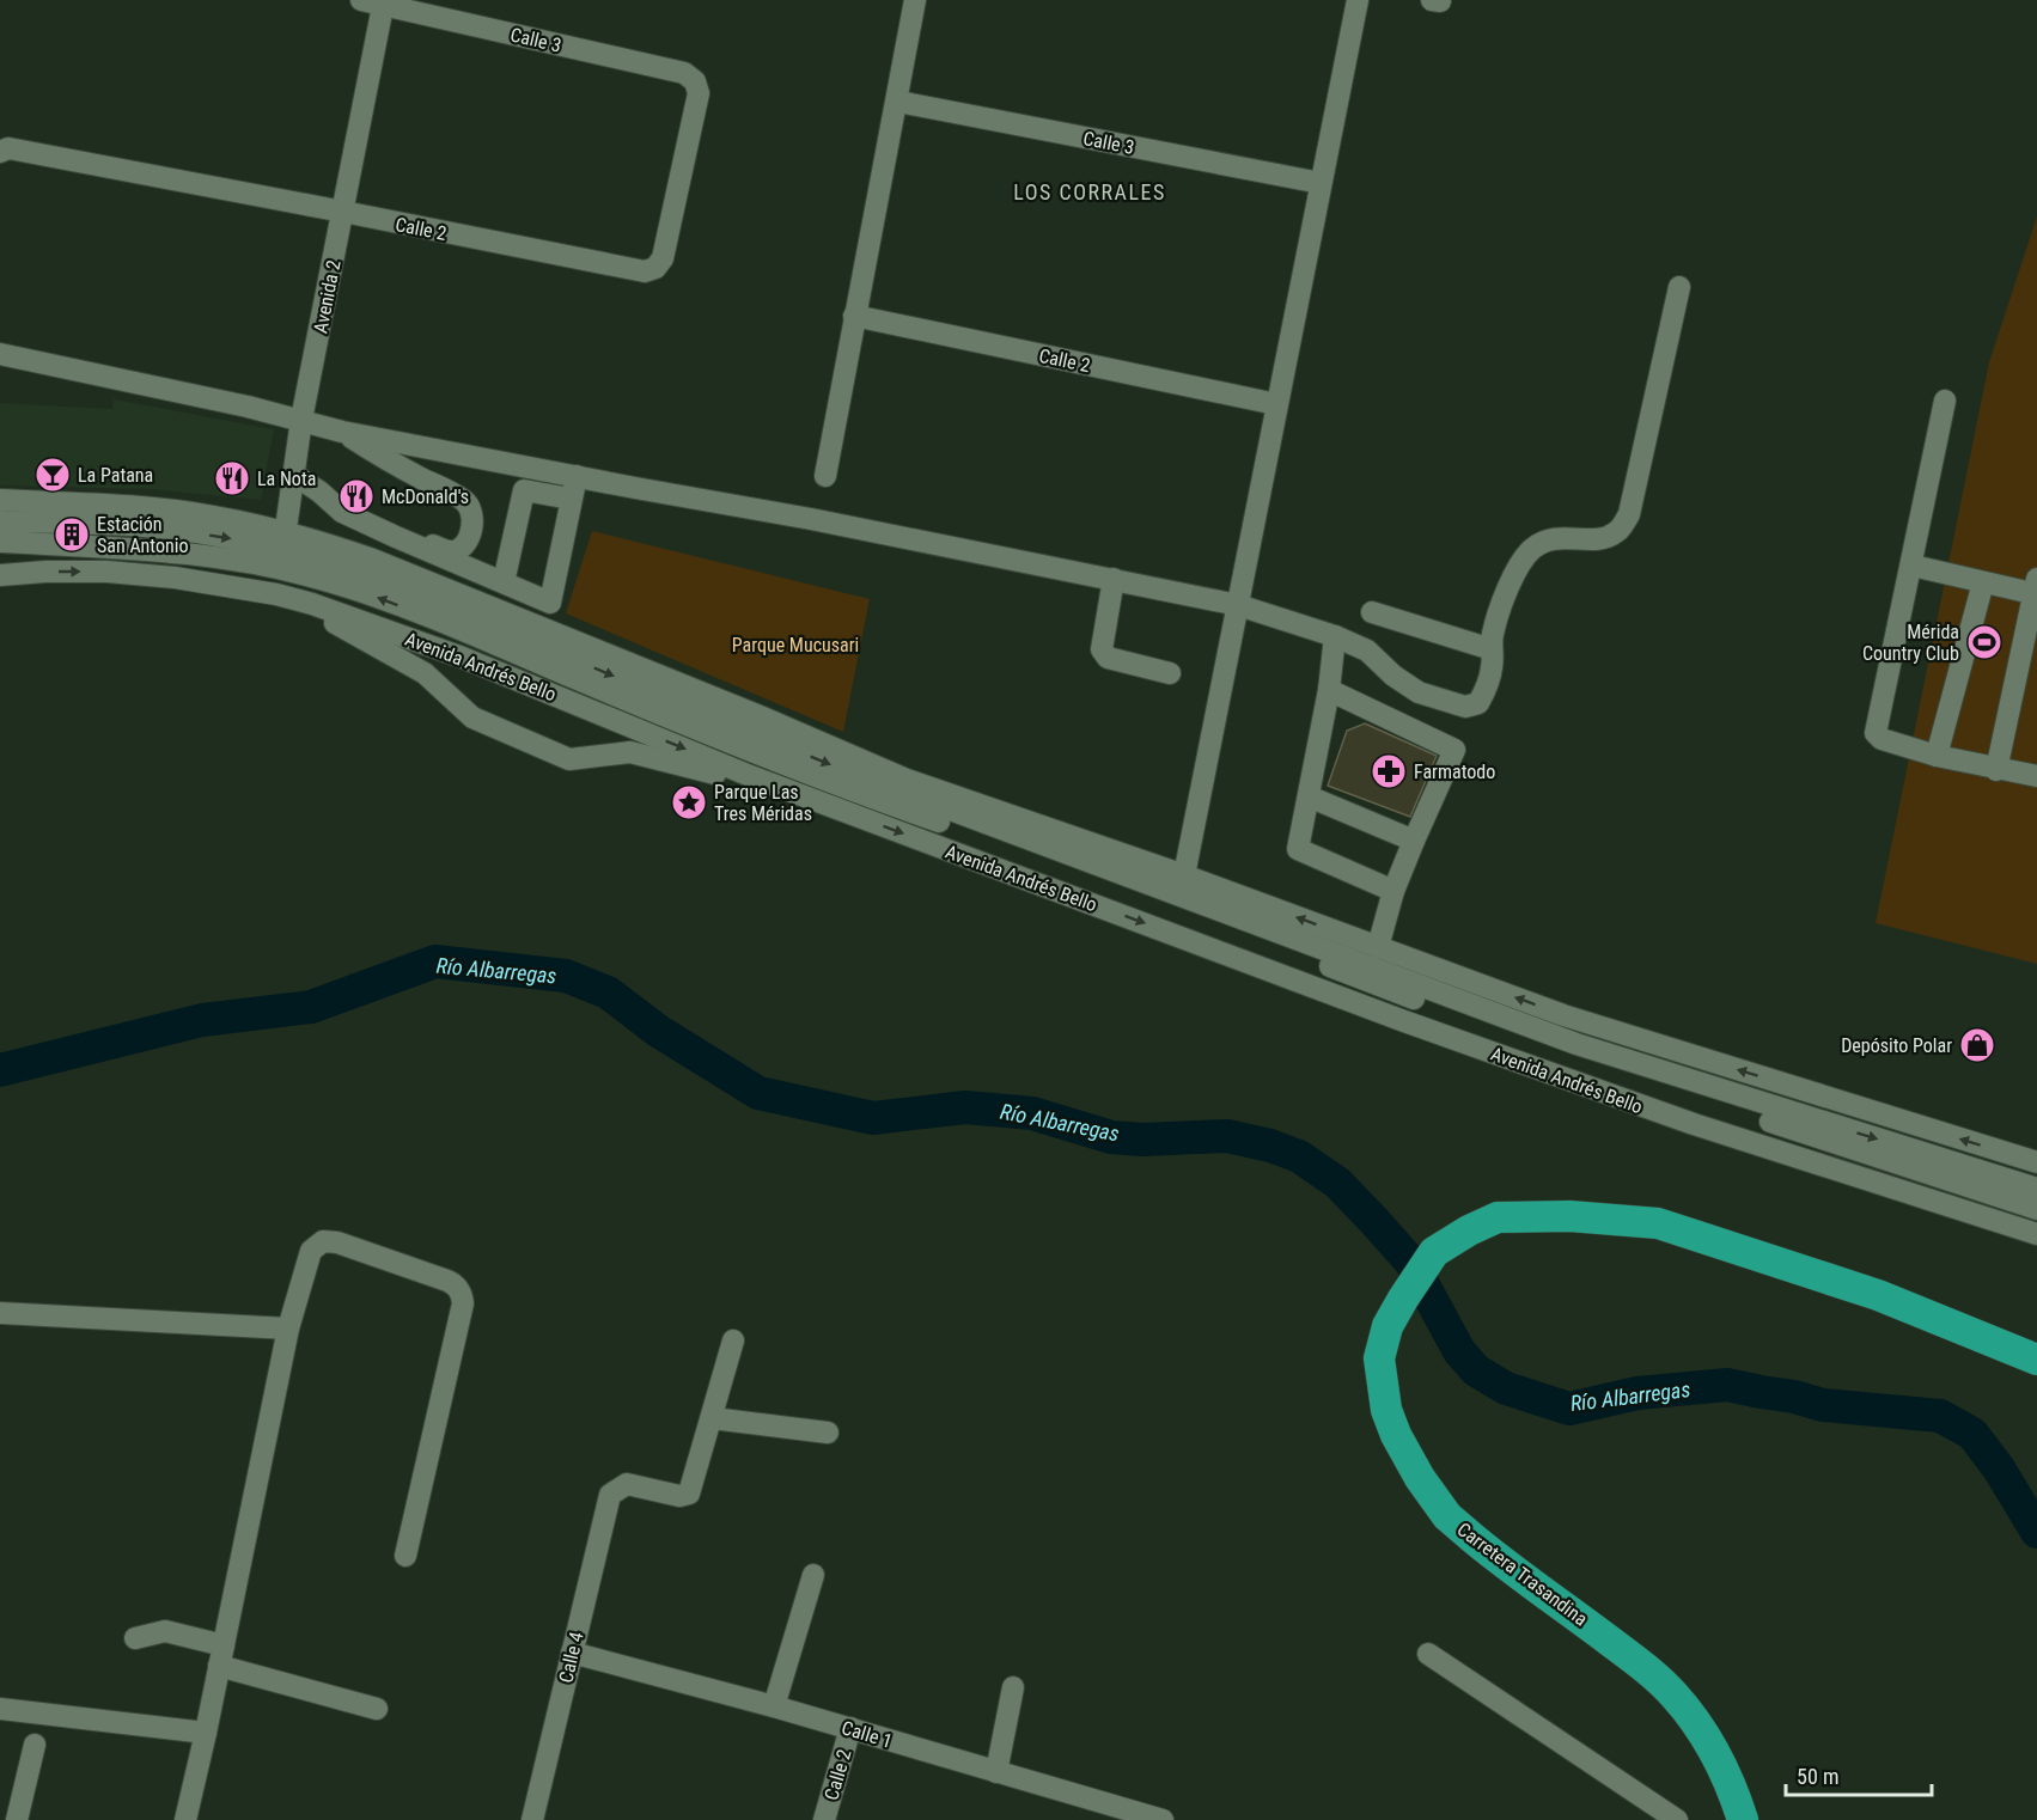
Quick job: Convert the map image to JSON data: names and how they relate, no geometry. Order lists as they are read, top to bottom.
{
  "streets": {
    "highway": ["Carretera Trasandina"],
    "street": [
      "Calle 3",
      "Calle 2",
      "Avenida 2",
      "Avenida Andrés Bello",
      "Calle 4",
      "Calle 1"
    ]
  },
  "crossings": [
    ["Calle 3", "Calle 2"],
    ["Calle 3", "Avenida 2"],
    ["Calle 2", "Avenida 2"],
    ["Calle 2", "Calle 1"],
    ["Avenida 2", "Avenida Andrés Bello"],
    ["Calle 4", "Calle 1"]
  ],
  "districts": ["LOS CORRALES"],
  "water": ["Río Albarregas"],
  "parks": ["Parque Mucusari"],
  "places": {
    "bar": ["La Patana"],
    "restaurant": ["La Nota", "McDonald's"],
    "building": ["Estación San Antonio"],
    "sports": ["Mérida Country Club"],
    "pharmacy": ["Farmatodo"],
    "place": ["Parque Las Tres Méridas"],
    "shop": ["Depósito Polar"]
  },
  "scale_bar": "50 m"
}
